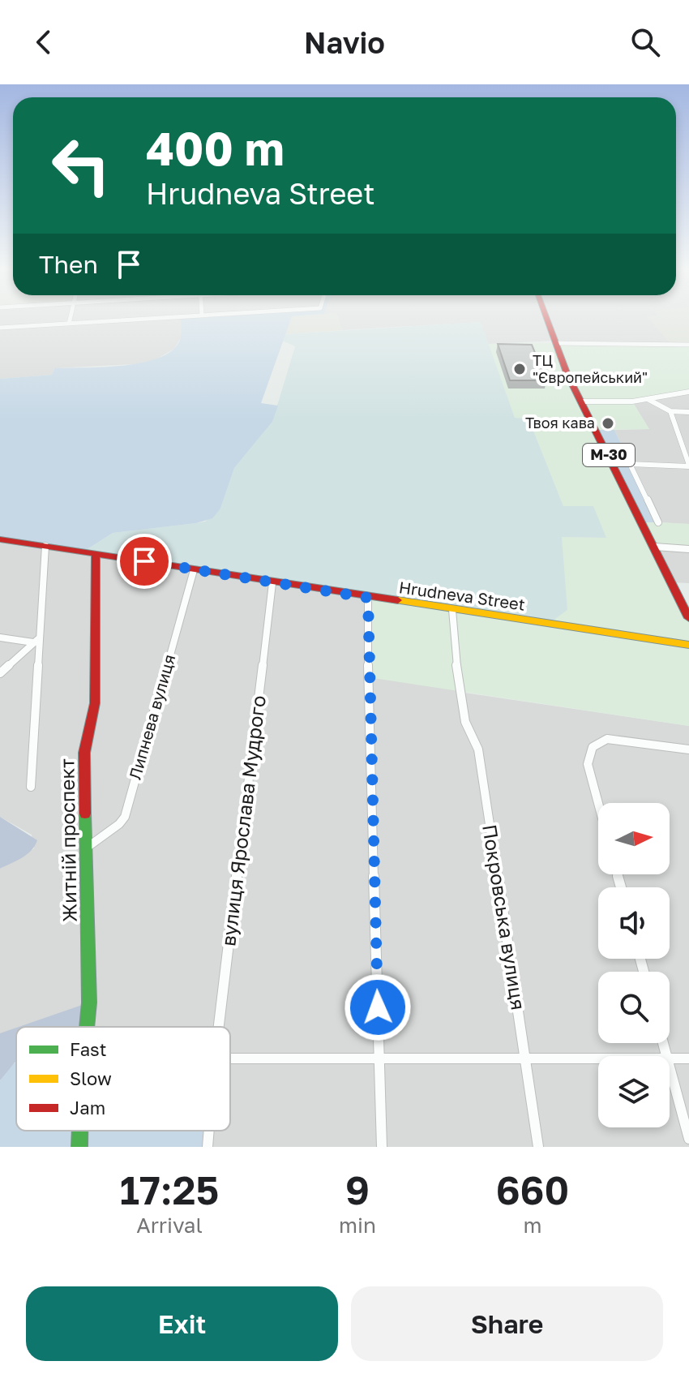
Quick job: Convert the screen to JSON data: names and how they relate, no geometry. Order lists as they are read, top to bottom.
{
  "streets": {
    "main road": ["М-30", "Hrudneva Street", "Житній проспект"],
    "street": ["Липнева вулиця", "вулиця Ярослава Мудрого", "Покровська вулиця"]
  },
  "crossings": [
    ["Hrudneva Street", "Липнева вулиця"],
    ["Hrudneva Street", "вулиця Ярослава Мудрого"],
    ["Hrudneva Street", "Житній проспект"],
    ["Hrudneva Street", "Покровська вулиця"],
    ["Липнева вулиця", "Житній проспект"]
  ],
  "places": ["ТЦ \"Європейський\"", "Твоя кава"],
  "legend": ["Fast", "Slow", "Jam"],
  "north": "right",
  "page": {
    "header": "Navio",
    "turn": ["400 m", "Hrudneva Street"],
    "then": "Then",
    "eta": [
      "17:25",
      "Arrival",
      "9",
      "min",
      "660",
      "m"
    ],
    "buttons": ["Exit", "Share"]
  }
}
